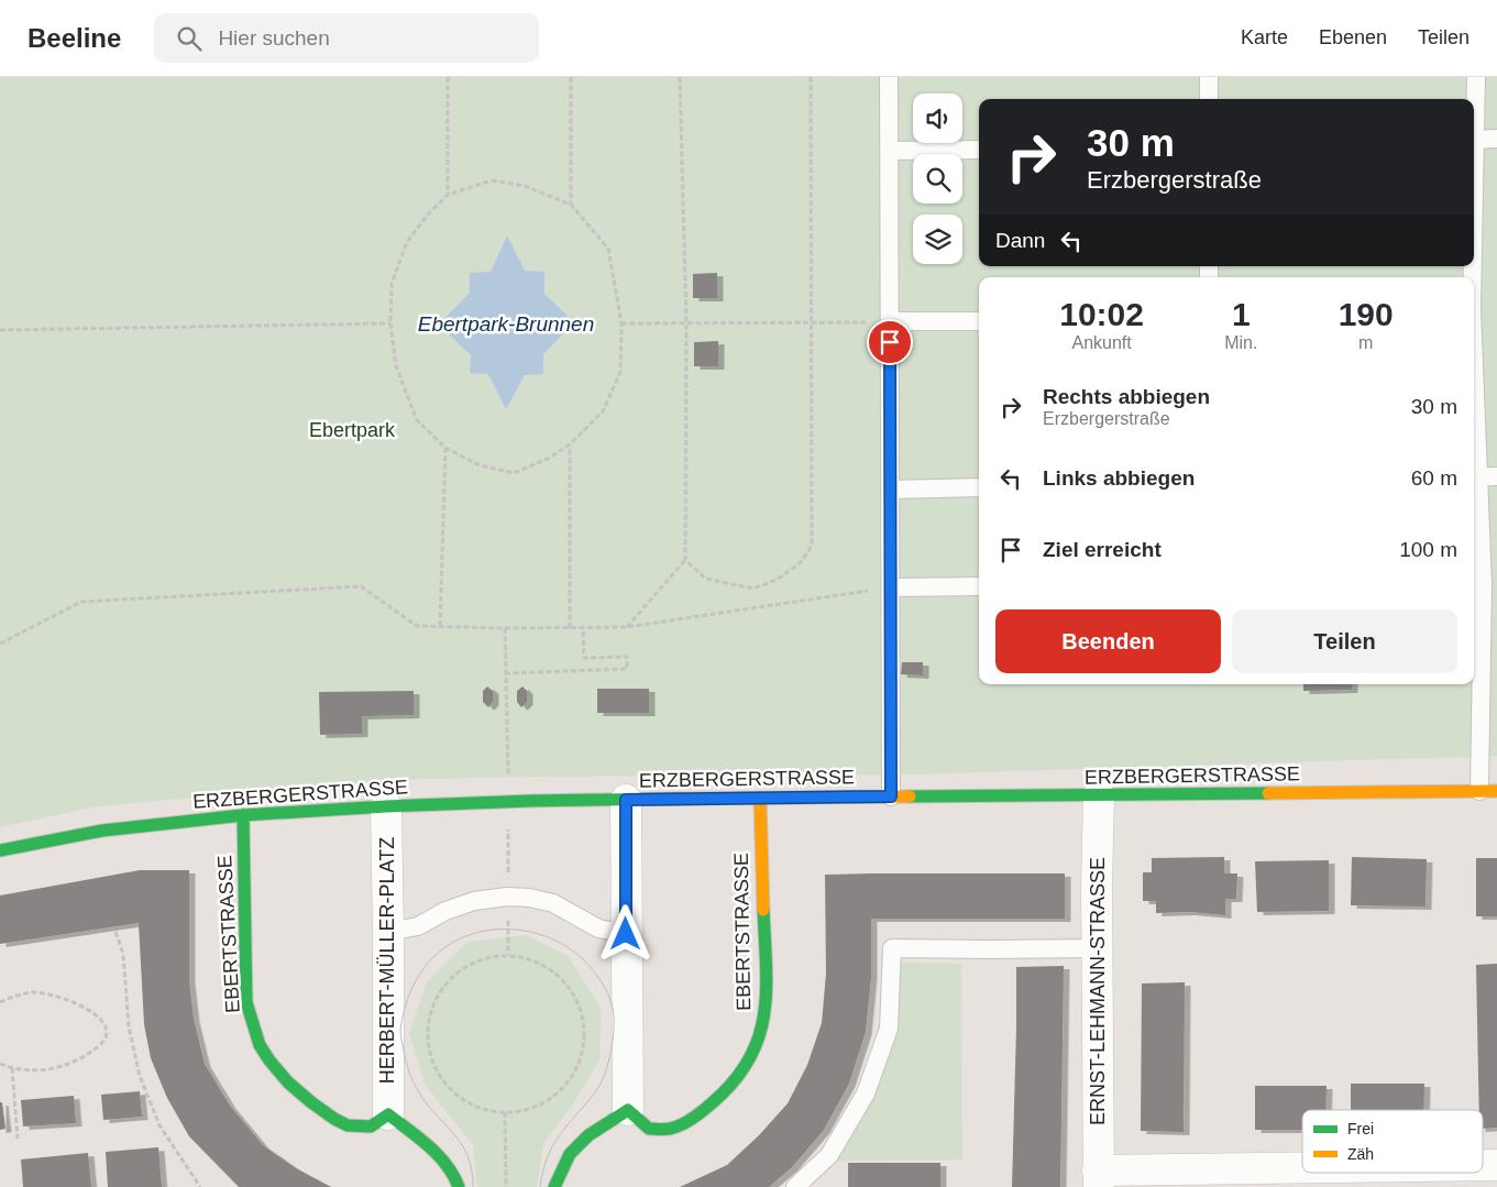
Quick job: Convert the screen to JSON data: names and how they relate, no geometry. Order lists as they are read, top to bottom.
{
  "streets": {
    "street": [
      "ERZBERGERSTRASSE",
      "EBERTSTRASSE",
      "HERBERT-MÜLLER-PLATZ",
      "ERNST-LEHMANN-STRASSE"
    ]
  },
  "crossings": [
    ["ERZBERGERSTRASSE", "EBERTSTRASSE"],
    ["ERZBERGERSTRASSE", "HERBERT-MÜLLER-PLATZ"],
    ["ERZBERGERSTRASSE", "ERNST-LEHMANN-STRASSE"],
    ["EBERTSTRASSE", "HERBERT-MÜLLER-PLATZ"]
  ],
  "water": ["Ebertpark-Brunnen"],
  "parks": ["Ebertpark"],
  "legend": ["Frei", "Zäh"],
  "page": {
    "header": "Beeline",
    "search": "Hier suchen",
    "nav": ["Karte", "Ebenen", "Teilen"],
    "turn": ["30 m", "Erzbergerstraße"],
    "then": "Dann",
    "eta": [
      "10:02",
      "Ankunft",
      "1",
      "Min.",
      "190",
      "m"
    ],
    "list": [
      {
        "name": "Rechts abbiegen",
        "note": "Erzbergerstraße",
        "value": "30 m"
      },
      {
        "name": "Links abbiegen",
        "value": "60 m"
      },
      {
        "name": "Ziel erreicht",
        "value": "100 m"
      }
    ],
    "buttons": ["Beenden", "Teilen"]
  }
}
